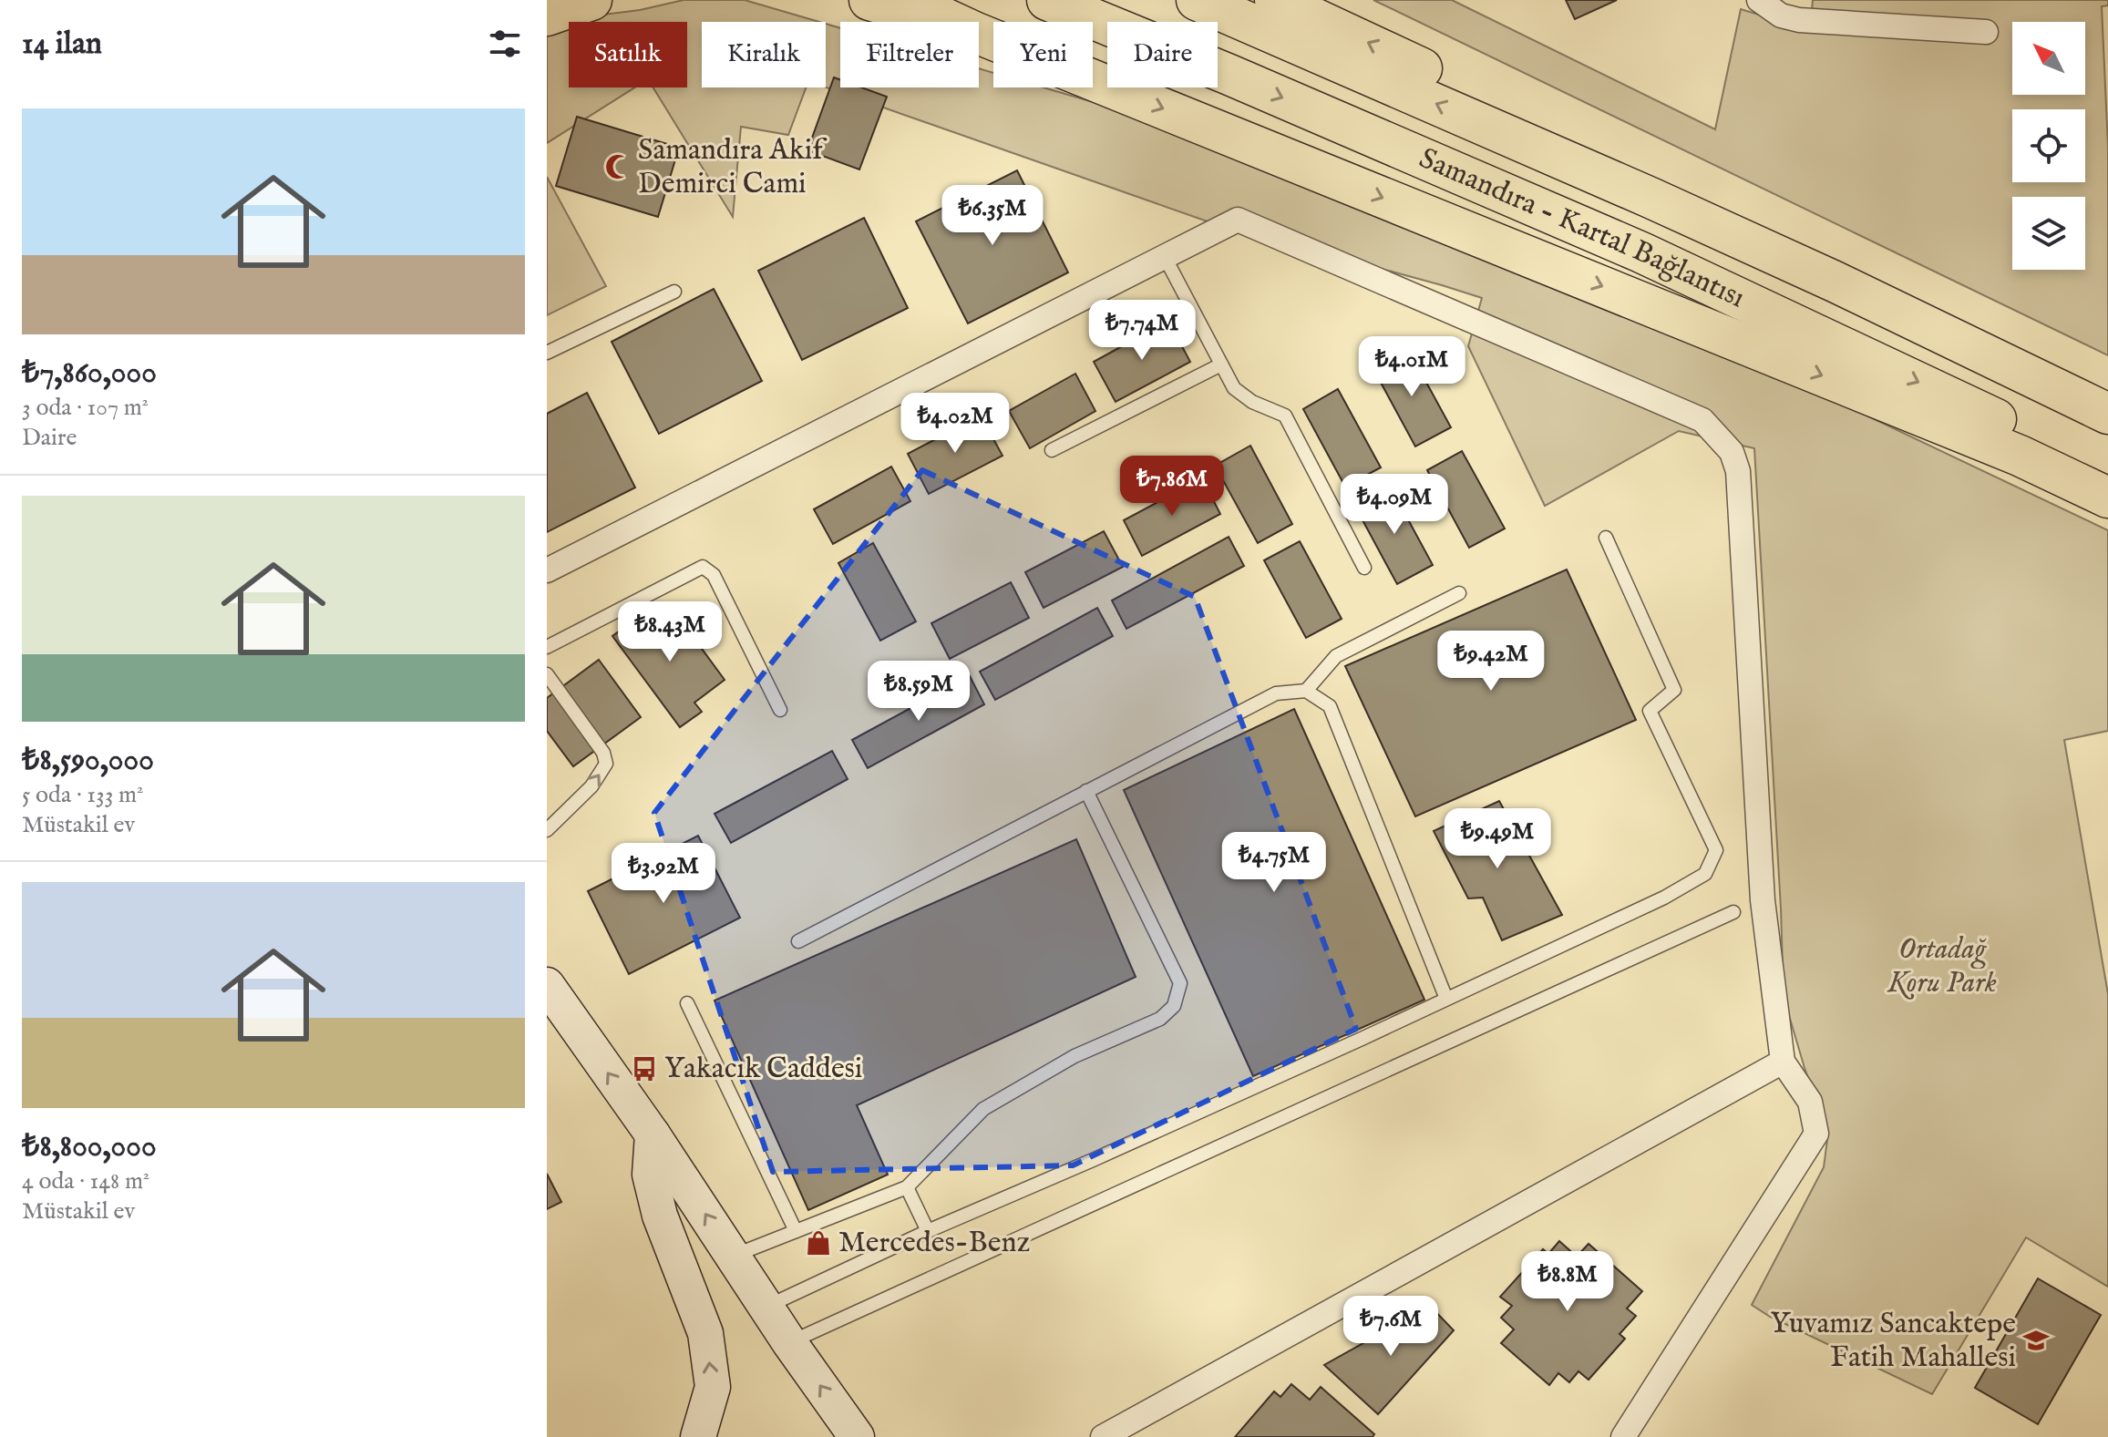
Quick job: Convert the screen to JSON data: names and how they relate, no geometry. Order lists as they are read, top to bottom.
{
  "streets": {
    "highway": ["Samandıra - Kartal Bağlantısı"]
  },
  "parks": ["Ortadağ Koru Park"],
  "places": {
    "mosque": ["Samandıra Akif Demirci Cami"],
    "bus stop": ["Yakacık Caddesi"],
    "shop": ["Mercedes-Benz"],
    "school or university": ["Yuvamız Sancaktepe Fatih Mahallesi"]
  },
  "north": "top left",
  "page": {
    "heading": "14 ilan",
    "chip": [
      "Satılık",
      "Kiralık",
      "Filtreler",
      "Yeni",
      "Daire"
    ],
    "list": [
      {
        "name": "₺7,860,000",
        "note": "3 oda · 107 m² · Daire"
      },
      {
        "name": "₺8,590,000",
        "note": "5 oda · 133 m² · Müstakil ev"
      },
      {
        "name": "₺8,800,000",
        "note": "4 oda · 148 m² · Müstakil ev"
      }
    ],
    "price": [
      "₺6.35M",
      "₺7.74M",
      "₺4.01M",
      "₺4.02M",
      "₺7.86M",
      "₺4.09M",
      "₺8.43M",
      "₺9.42M",
      "₺8.59M",
      "₺9.49M",
      "₺4.75M",
      "₺3.92M",
      "₺8.8M",
      "₺7.6M"
    ]
  }
}
